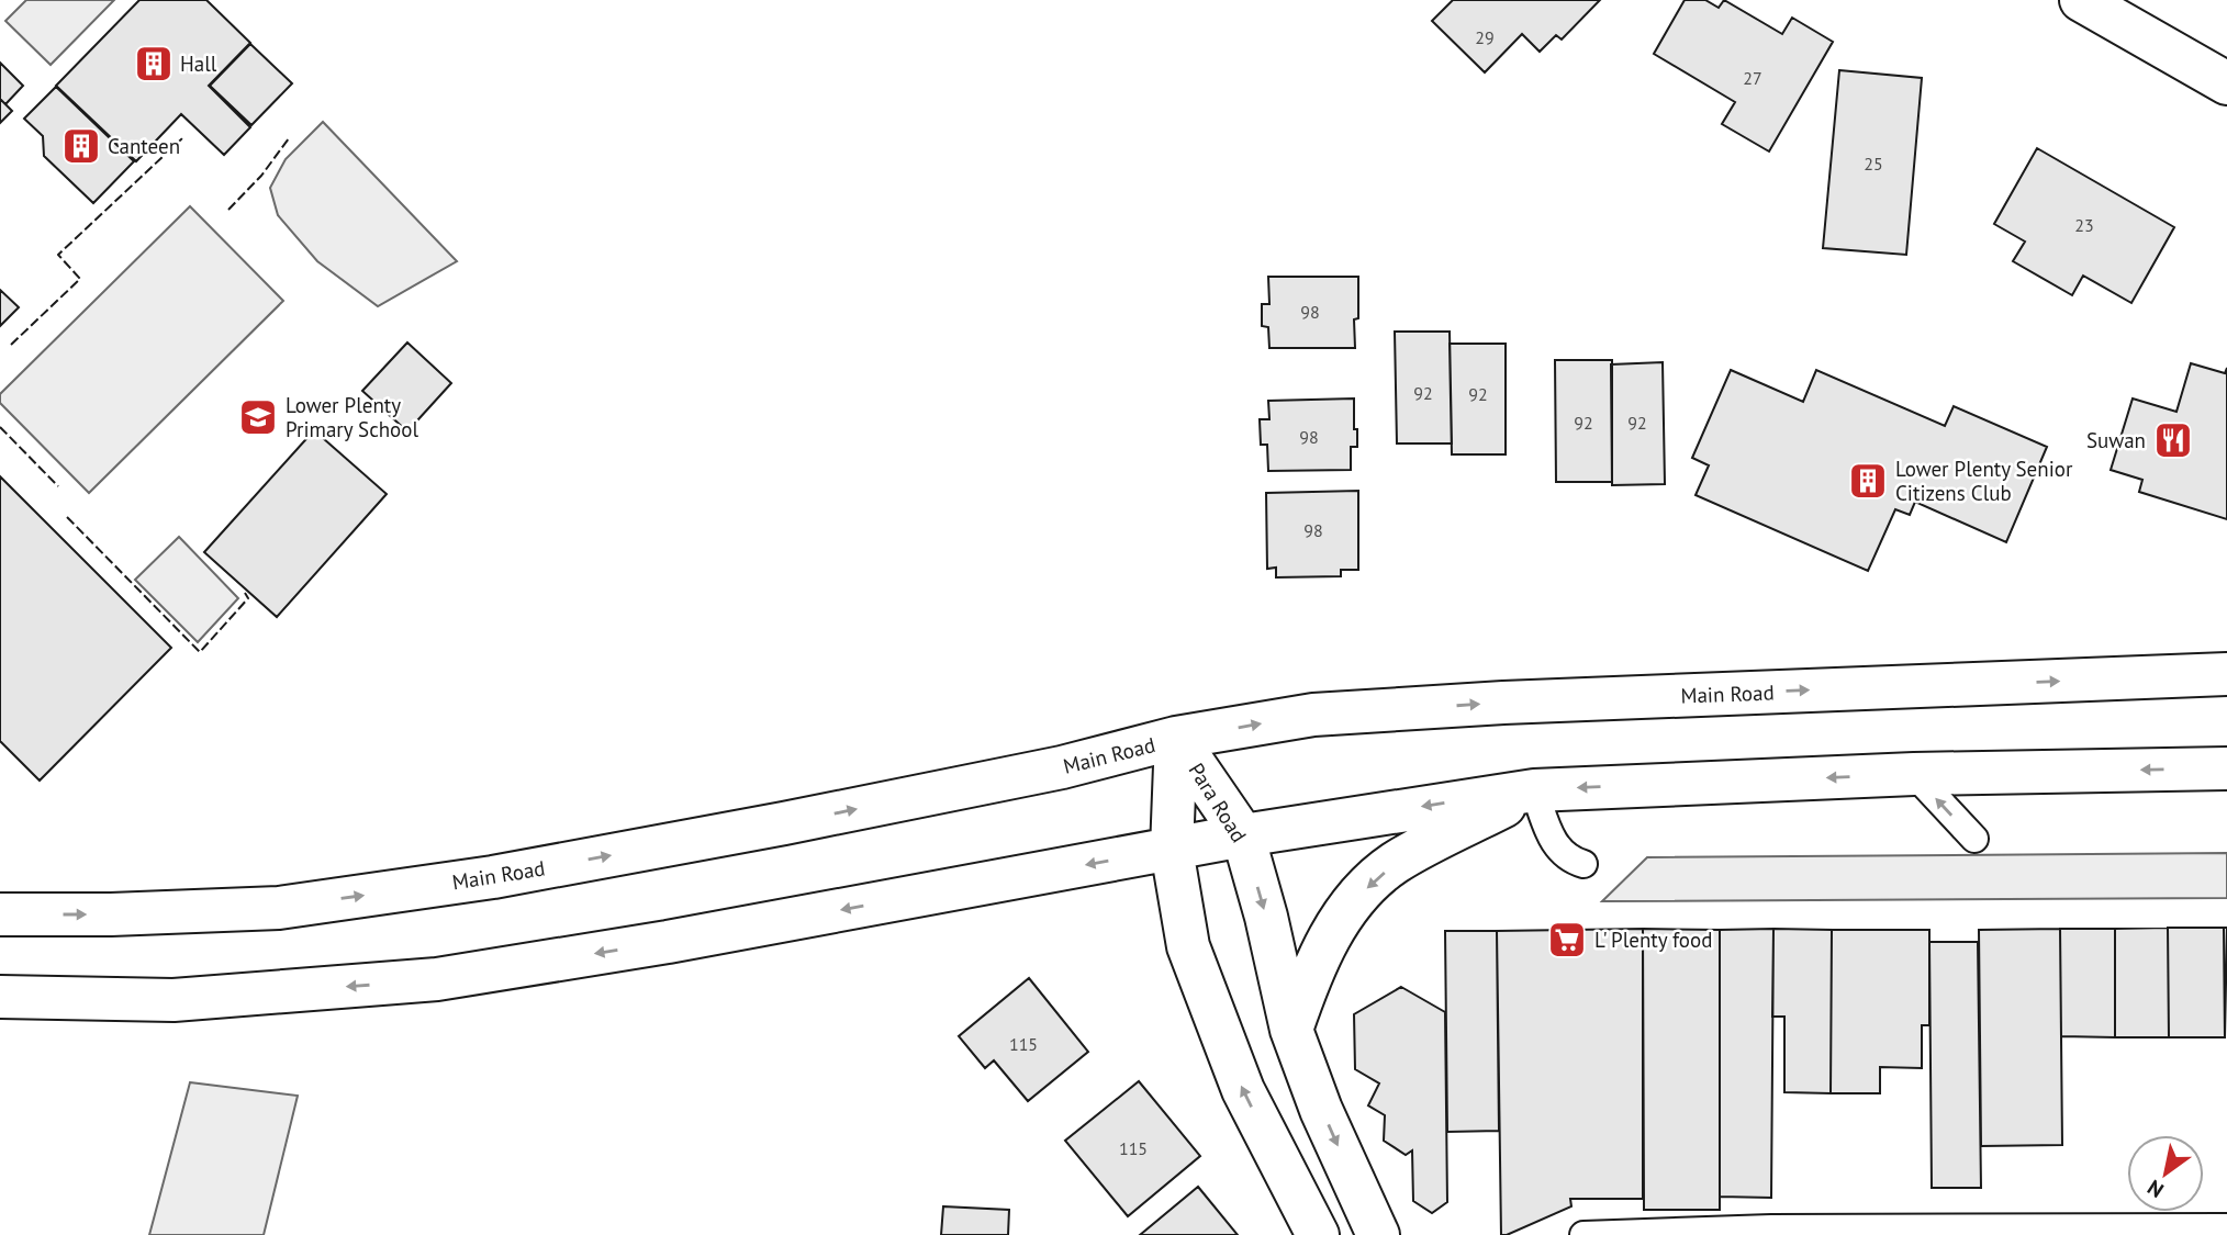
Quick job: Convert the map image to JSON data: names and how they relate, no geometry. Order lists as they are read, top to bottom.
{
  "streets": {
    "main road": ["Main Road", "Para Road"]
  },
  "crossings": [
    ["Main Road", "Para Road"]
  ],
  "places": {
    "building": ["Hall", "Canteen", "Lower Plenty Senior Citizens Club"],
    "school or university": ["Lower Plenty Primary School"],
    "restaurant": ["Suwan"],
    "supermarket": ["L' Plenty food"]
  },
  "house_numbers": [
    "29",
    "27",
    "25",
    "23",
    "98",
    "92",
    "92",
    "92",
    "92",
    "98",
    "98",
    "115",
    "115"
  ],
  "north": "bottom left"
}
